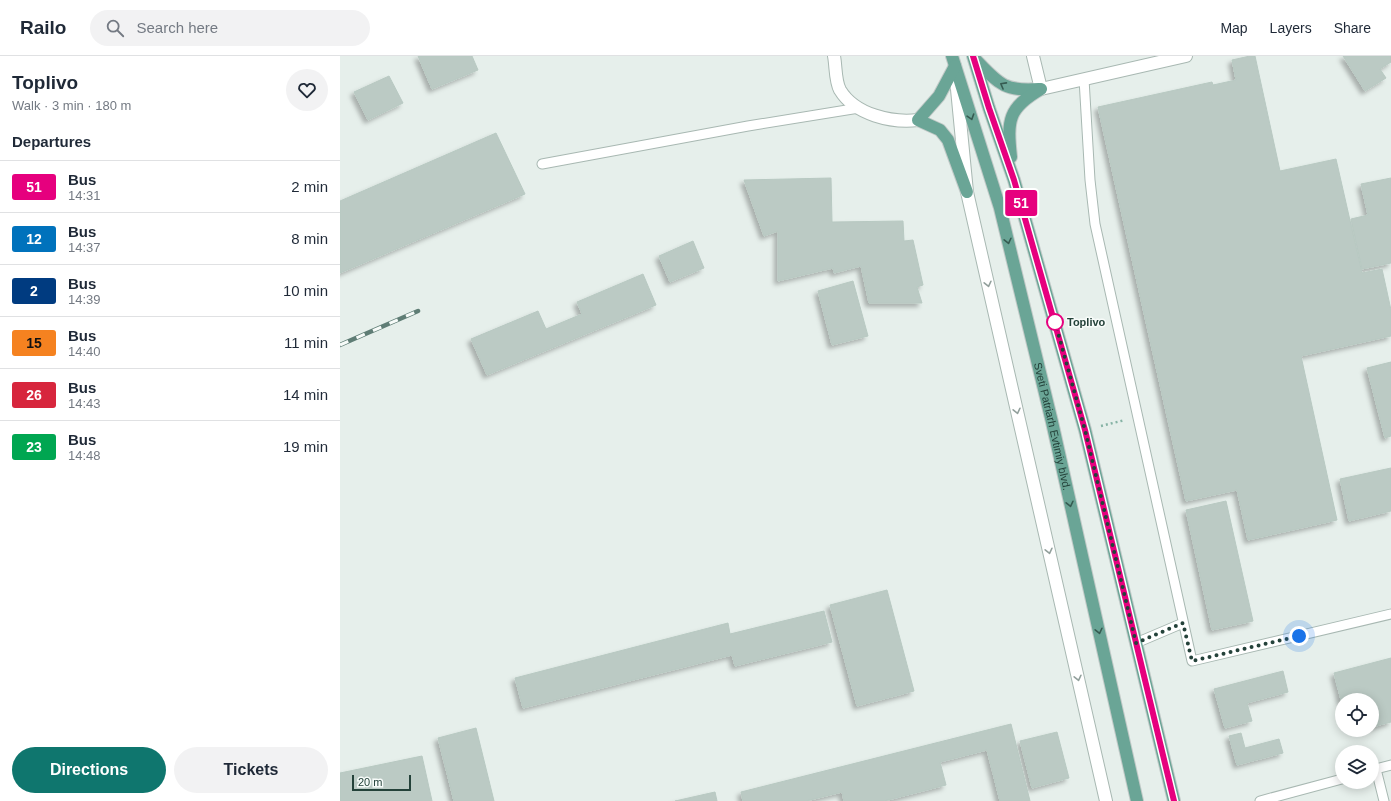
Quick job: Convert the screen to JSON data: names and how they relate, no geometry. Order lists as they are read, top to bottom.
{
  "streets": {
    "main road": ["Sveti Patriarh Evtimiy blvd."]
  },
  "places": ["Toplivo"],
  "lines": ["bus line 51"],
  "scale_bar": "20 m",
  "page": {
    "header": "Railo",
    "search": "Search here",
    "nav": ["Map", "Layers", "Share"],
    "heading": [
      ["Toplivo", "Walk · 3 min · 180 m"],
      "Departures"
    ],
    "on_map": "51",
    "list": [
      {
        "mark": "51",
        "name": "Bus",
        "note": "14:31",
        "value": "2 min"
      },
      {
        "mark": "12",
        "name": "Bus",
        "note": "14:37",
        "value": "8 min"
      },
      {
        "mark": "2",
        "name": "Bus",
        "note": "14:39",
        "value": "10 min"
      },
      {
        "mark": "15",
        "name": "Bus",
        "note": "14:40",
        "value": "11 min"
      },
      {
        "mark": "26",
        "name": "Bus",
        "note": "14:43",
        "value": "14 min"
      },
      {
        "mark": "23",
        "name": "Bus",
        "note": "14:48",
        "value": "19 min"
      }
    ],
    "buttons": ["Directions", "Tickets"],
    "scale": "20 m"
  }
}
